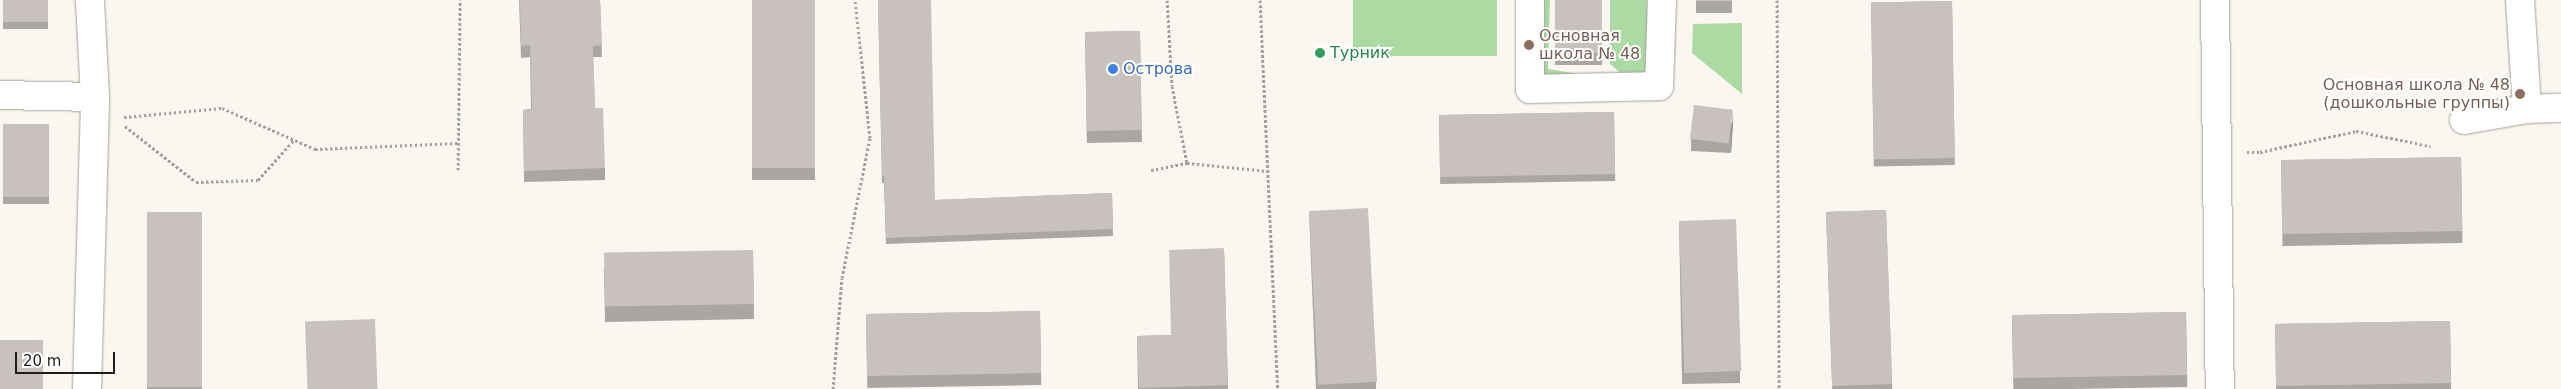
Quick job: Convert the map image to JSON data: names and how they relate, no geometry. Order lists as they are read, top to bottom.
{
  "places": [
    "Основная школа № 48",
    "Турник",
    "Острова",
    "Основная школа № 48 (дошкольные группы)"
  ],
  "scale_bar": "20 m"
}
